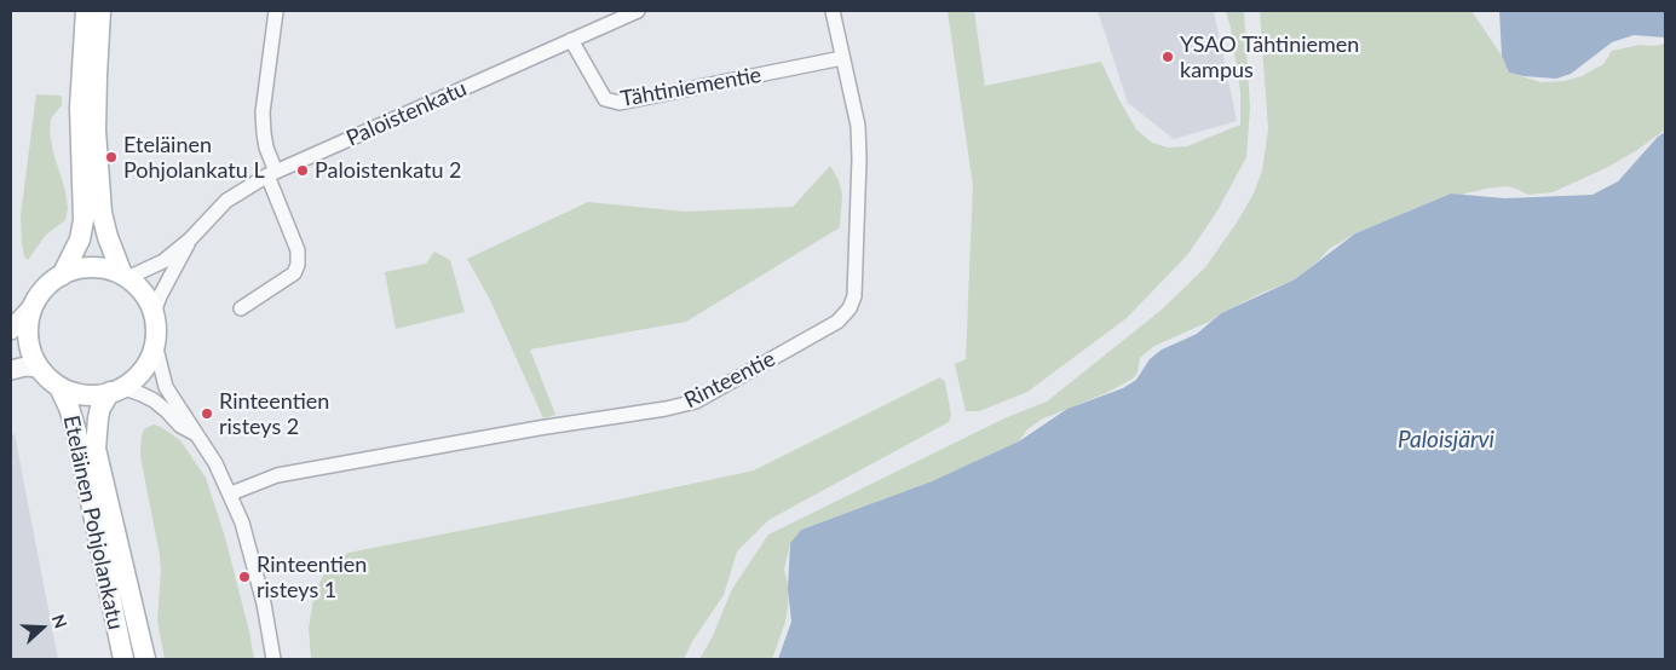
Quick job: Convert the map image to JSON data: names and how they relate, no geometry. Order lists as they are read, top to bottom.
{
  "streets": {
    "main road": ["Eteläinen Pohjolankatu"],
    "street": ["Tähtiniementie", "Paloistenkatu", "Rinteentie"]
  },
  "crossings": [
    ["Tähtiniementie", "Paloistenkatu"],
    ["Tähtiniementie", "Rinteentie"],
    ["Paloistenkatu", "Eteläinen Pohjolankatu"]
  ],
  "water": ["Paloisjärvi"],
  "places": [
    "YSAO Tähtiniemen kampus",
    "Eteläinen Pohjolankatu L",
    "Paloistenkatu 2",
    "Rinteentien risteys 2",
    "Rinteentien risteys 1"
  ],
  "north": "right"
}
